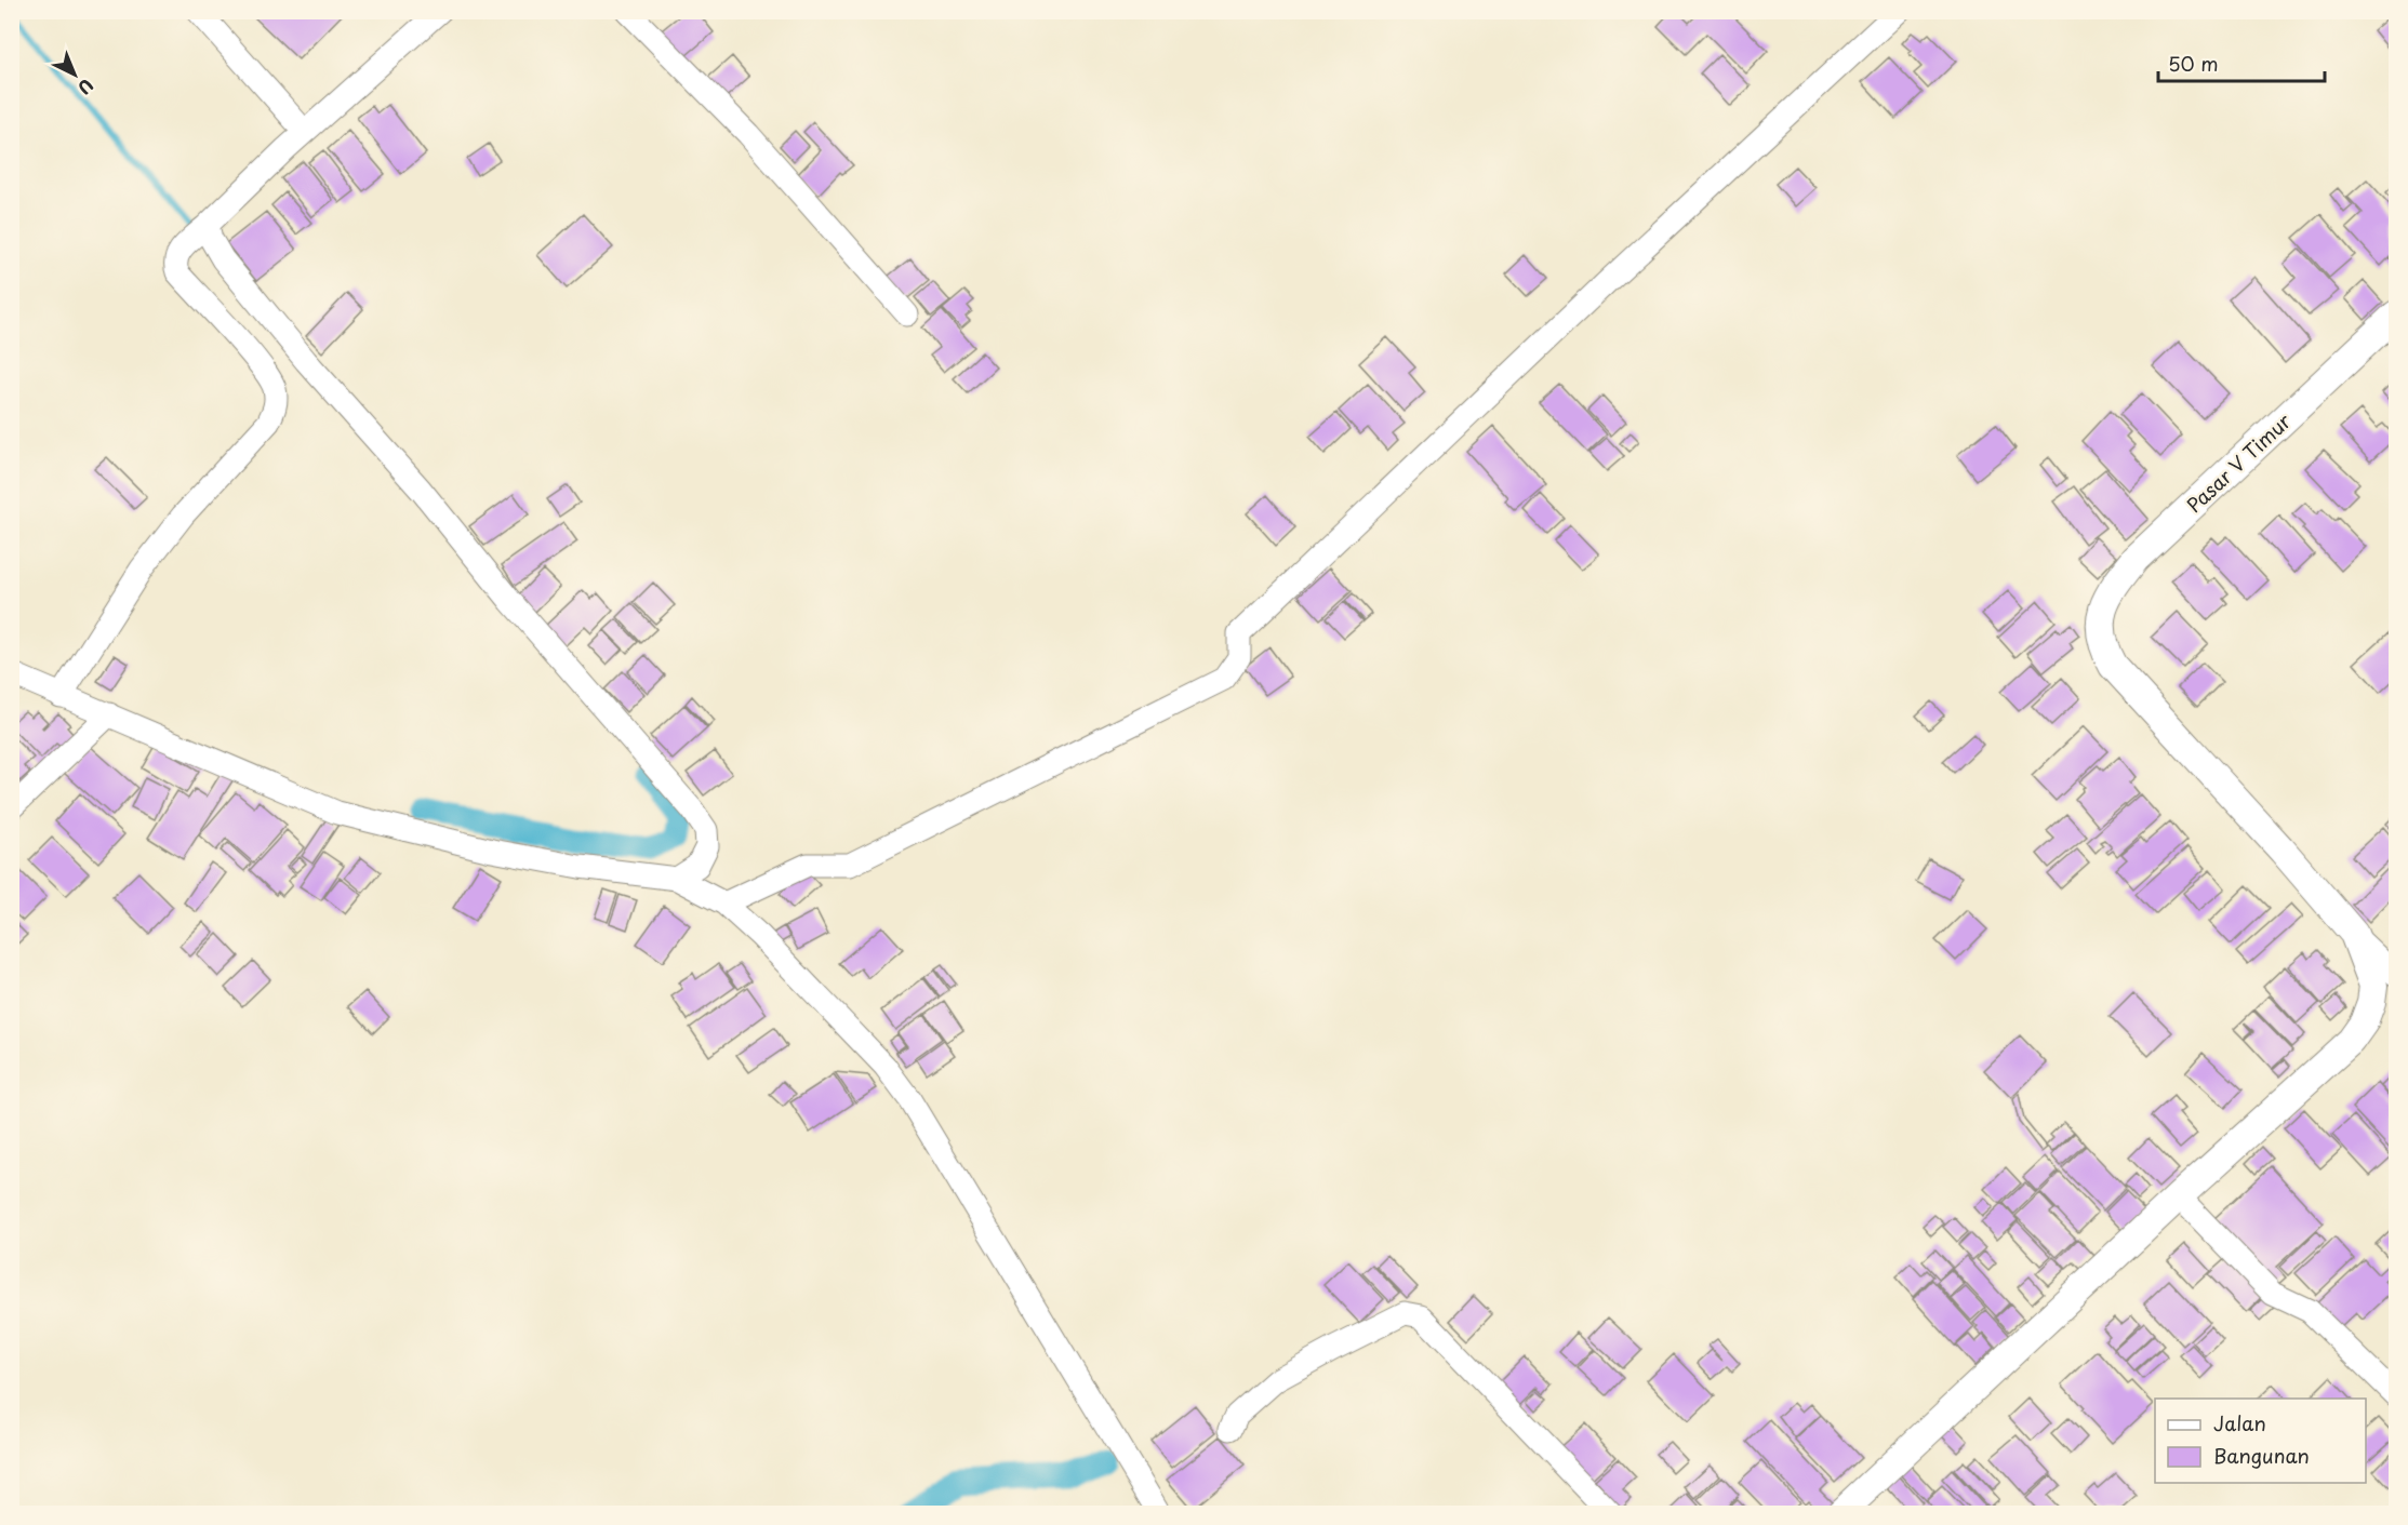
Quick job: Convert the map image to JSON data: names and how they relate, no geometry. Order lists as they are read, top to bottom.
{
  "streets": {
    "street": ["Pasar V Timur"]
  },
  "legend": ["Jalan", "Bangunan"],
  "scale_bar": "50 m",
  "north": "bottom right"
}
